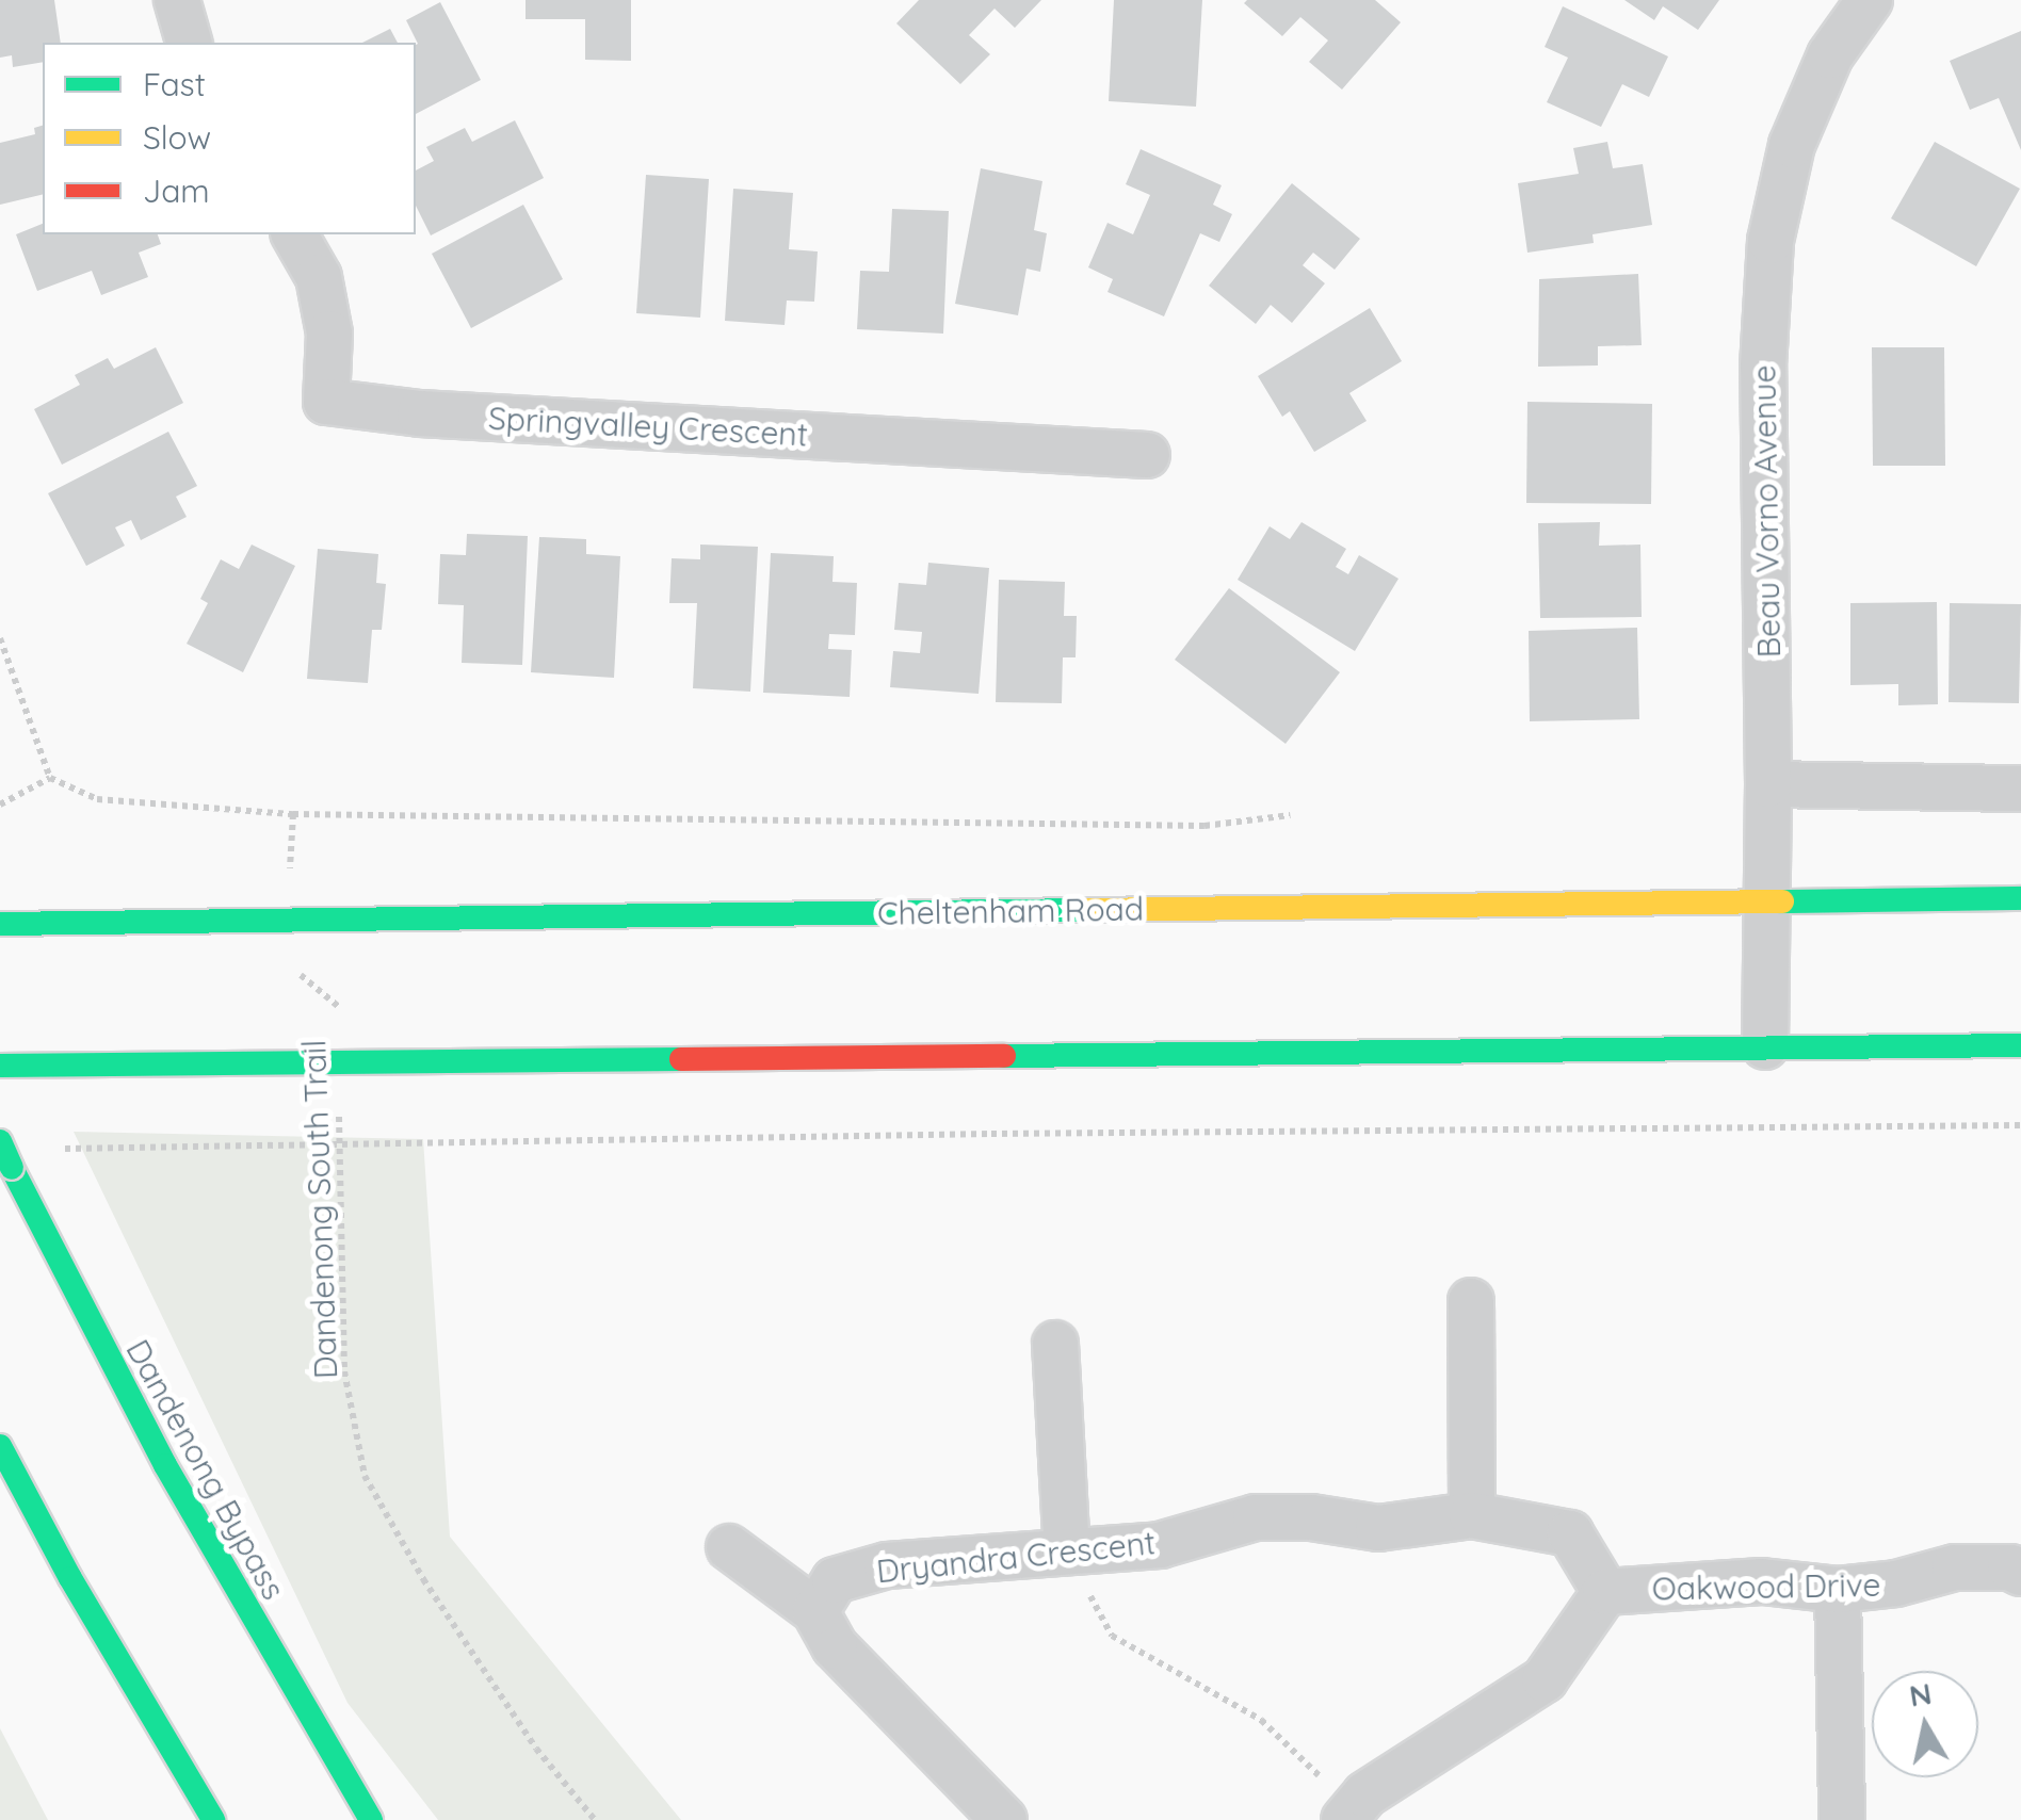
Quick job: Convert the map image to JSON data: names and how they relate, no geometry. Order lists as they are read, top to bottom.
{
  "streets": {
    "main road": ["Cheltenham Road", "Dandenong Bypass"],
    "street": [
      "Springvalley Crescent",
      "Beau Vorno Avenue",
      "Dryandra Crescent",
      "Oakwood Drive"
    ],
    "path": ["Dandenong South Trail"]
  },
  "crossings": [
    ["Beau Vorno Avenue", "Cheltenham Road"],
    ["Cheltenham Road", "Dandenong South Trail"],
    ["Dryandra Crescent", "Oakwood Drive"]
  ],
  "legend": ["Fast", "Slow", "Jam"],
  "north": "top"
}
